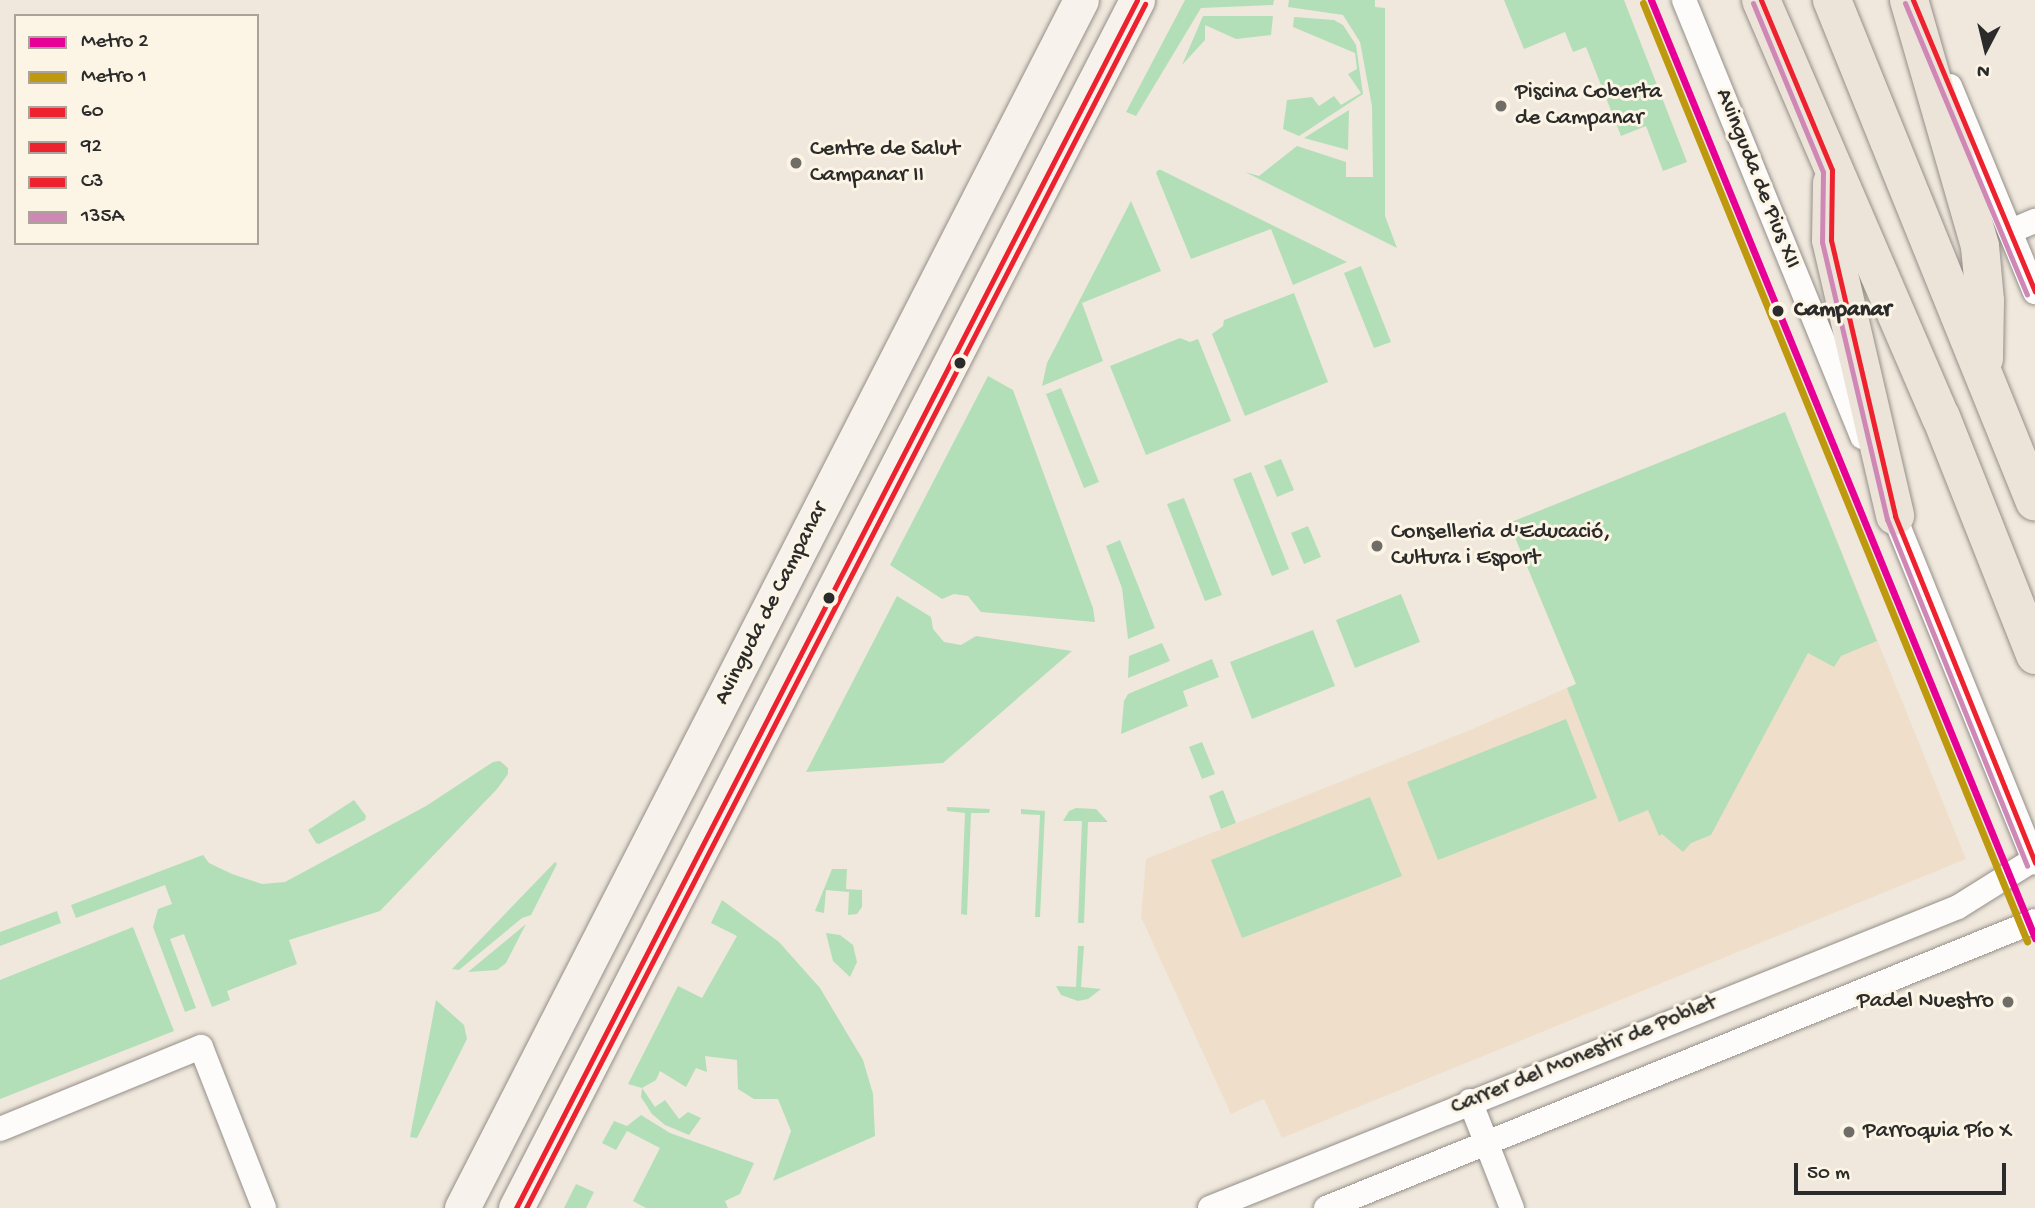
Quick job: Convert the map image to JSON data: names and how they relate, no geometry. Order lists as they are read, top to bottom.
{
  "streets": {
    "main road": ["Avinguda de Campanar"],
    "street": ["Avinguda de Pius XII", "Carrer del Monestir de Poblet"]
  },
  "crossings": [
    ["Avinguda de Pius XII", "Carrer del Monestir de Poblet"]
  ],
  "places": [
    "Piscina Coberta de Campanar",
    "Centre de Salut Campanar II",
    "Campanar",
    "Conselleria d'Educació, Cultura i Esport",
    "Padel Nuestro",
    "Parroquia Pío X"
  ],
  "lines": [
    "metro line 2",
    "transit line 60",
    "transit line 92",
    "metro line 1",
    "transit line 135A",
    "transit line C3"
  ],
  "legend": [
    "Metro 2",
    "Metro 1",
    "60",
    "92",
    "C3",
    "135A"
  ],
  "scale_bar": "50 m",
  "north": "bottom"
}
